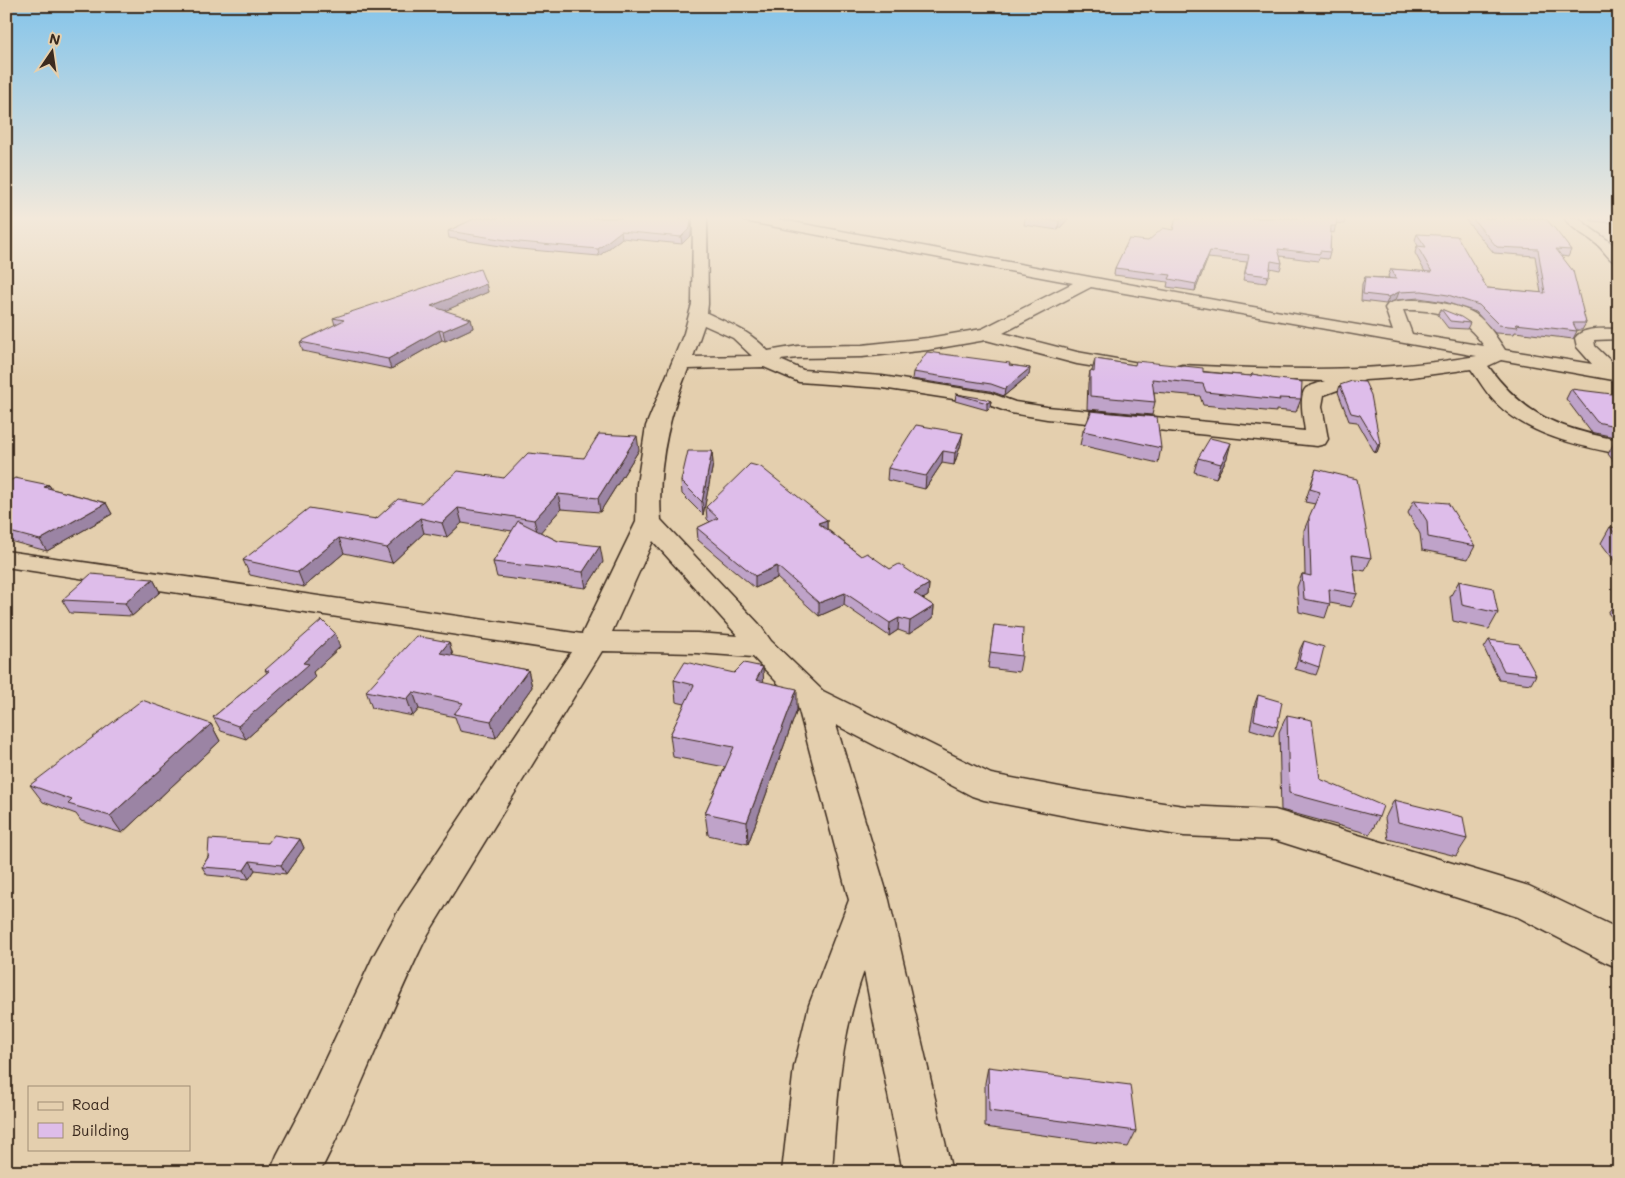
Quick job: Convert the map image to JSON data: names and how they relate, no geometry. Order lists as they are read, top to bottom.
{
  "legend": ["Road", "Building"],
  "north": "top"
}
